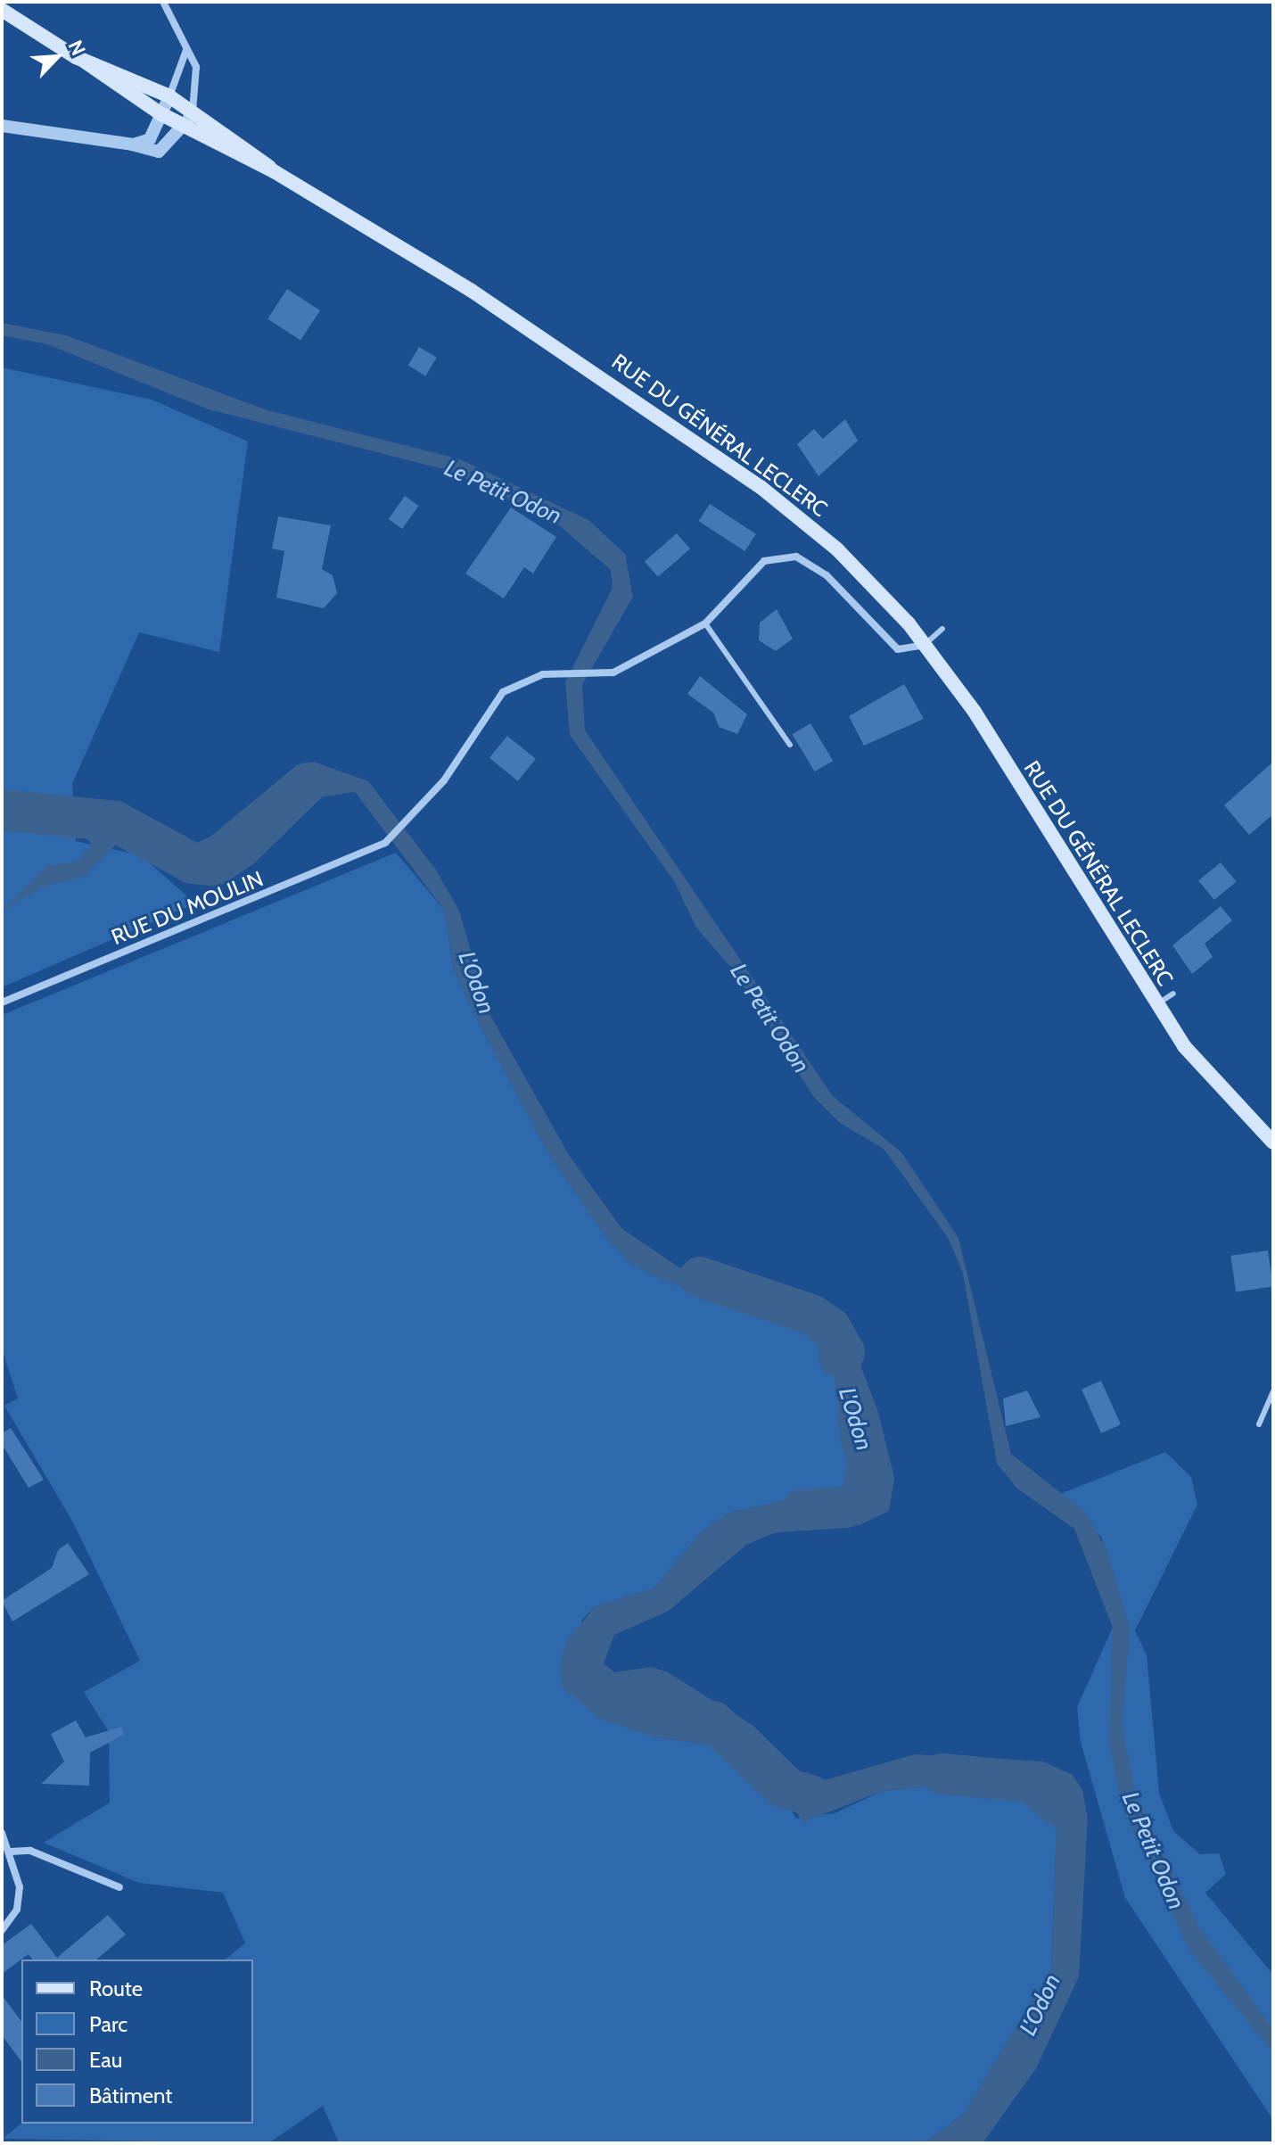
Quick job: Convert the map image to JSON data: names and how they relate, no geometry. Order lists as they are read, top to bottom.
{
  "streets": {
    "main road": ["RUE DU GÉNÉRAL LECLERC"],
    "street": ["RUE DU MOULIN"]
  },
  "water": ["Le Petit Odon", "L'Odon"],
  "legend": [
    "Route",
    "Parc",
    "Eau",
    "Bâtiment"
  ],
  "north": "top right"
}
